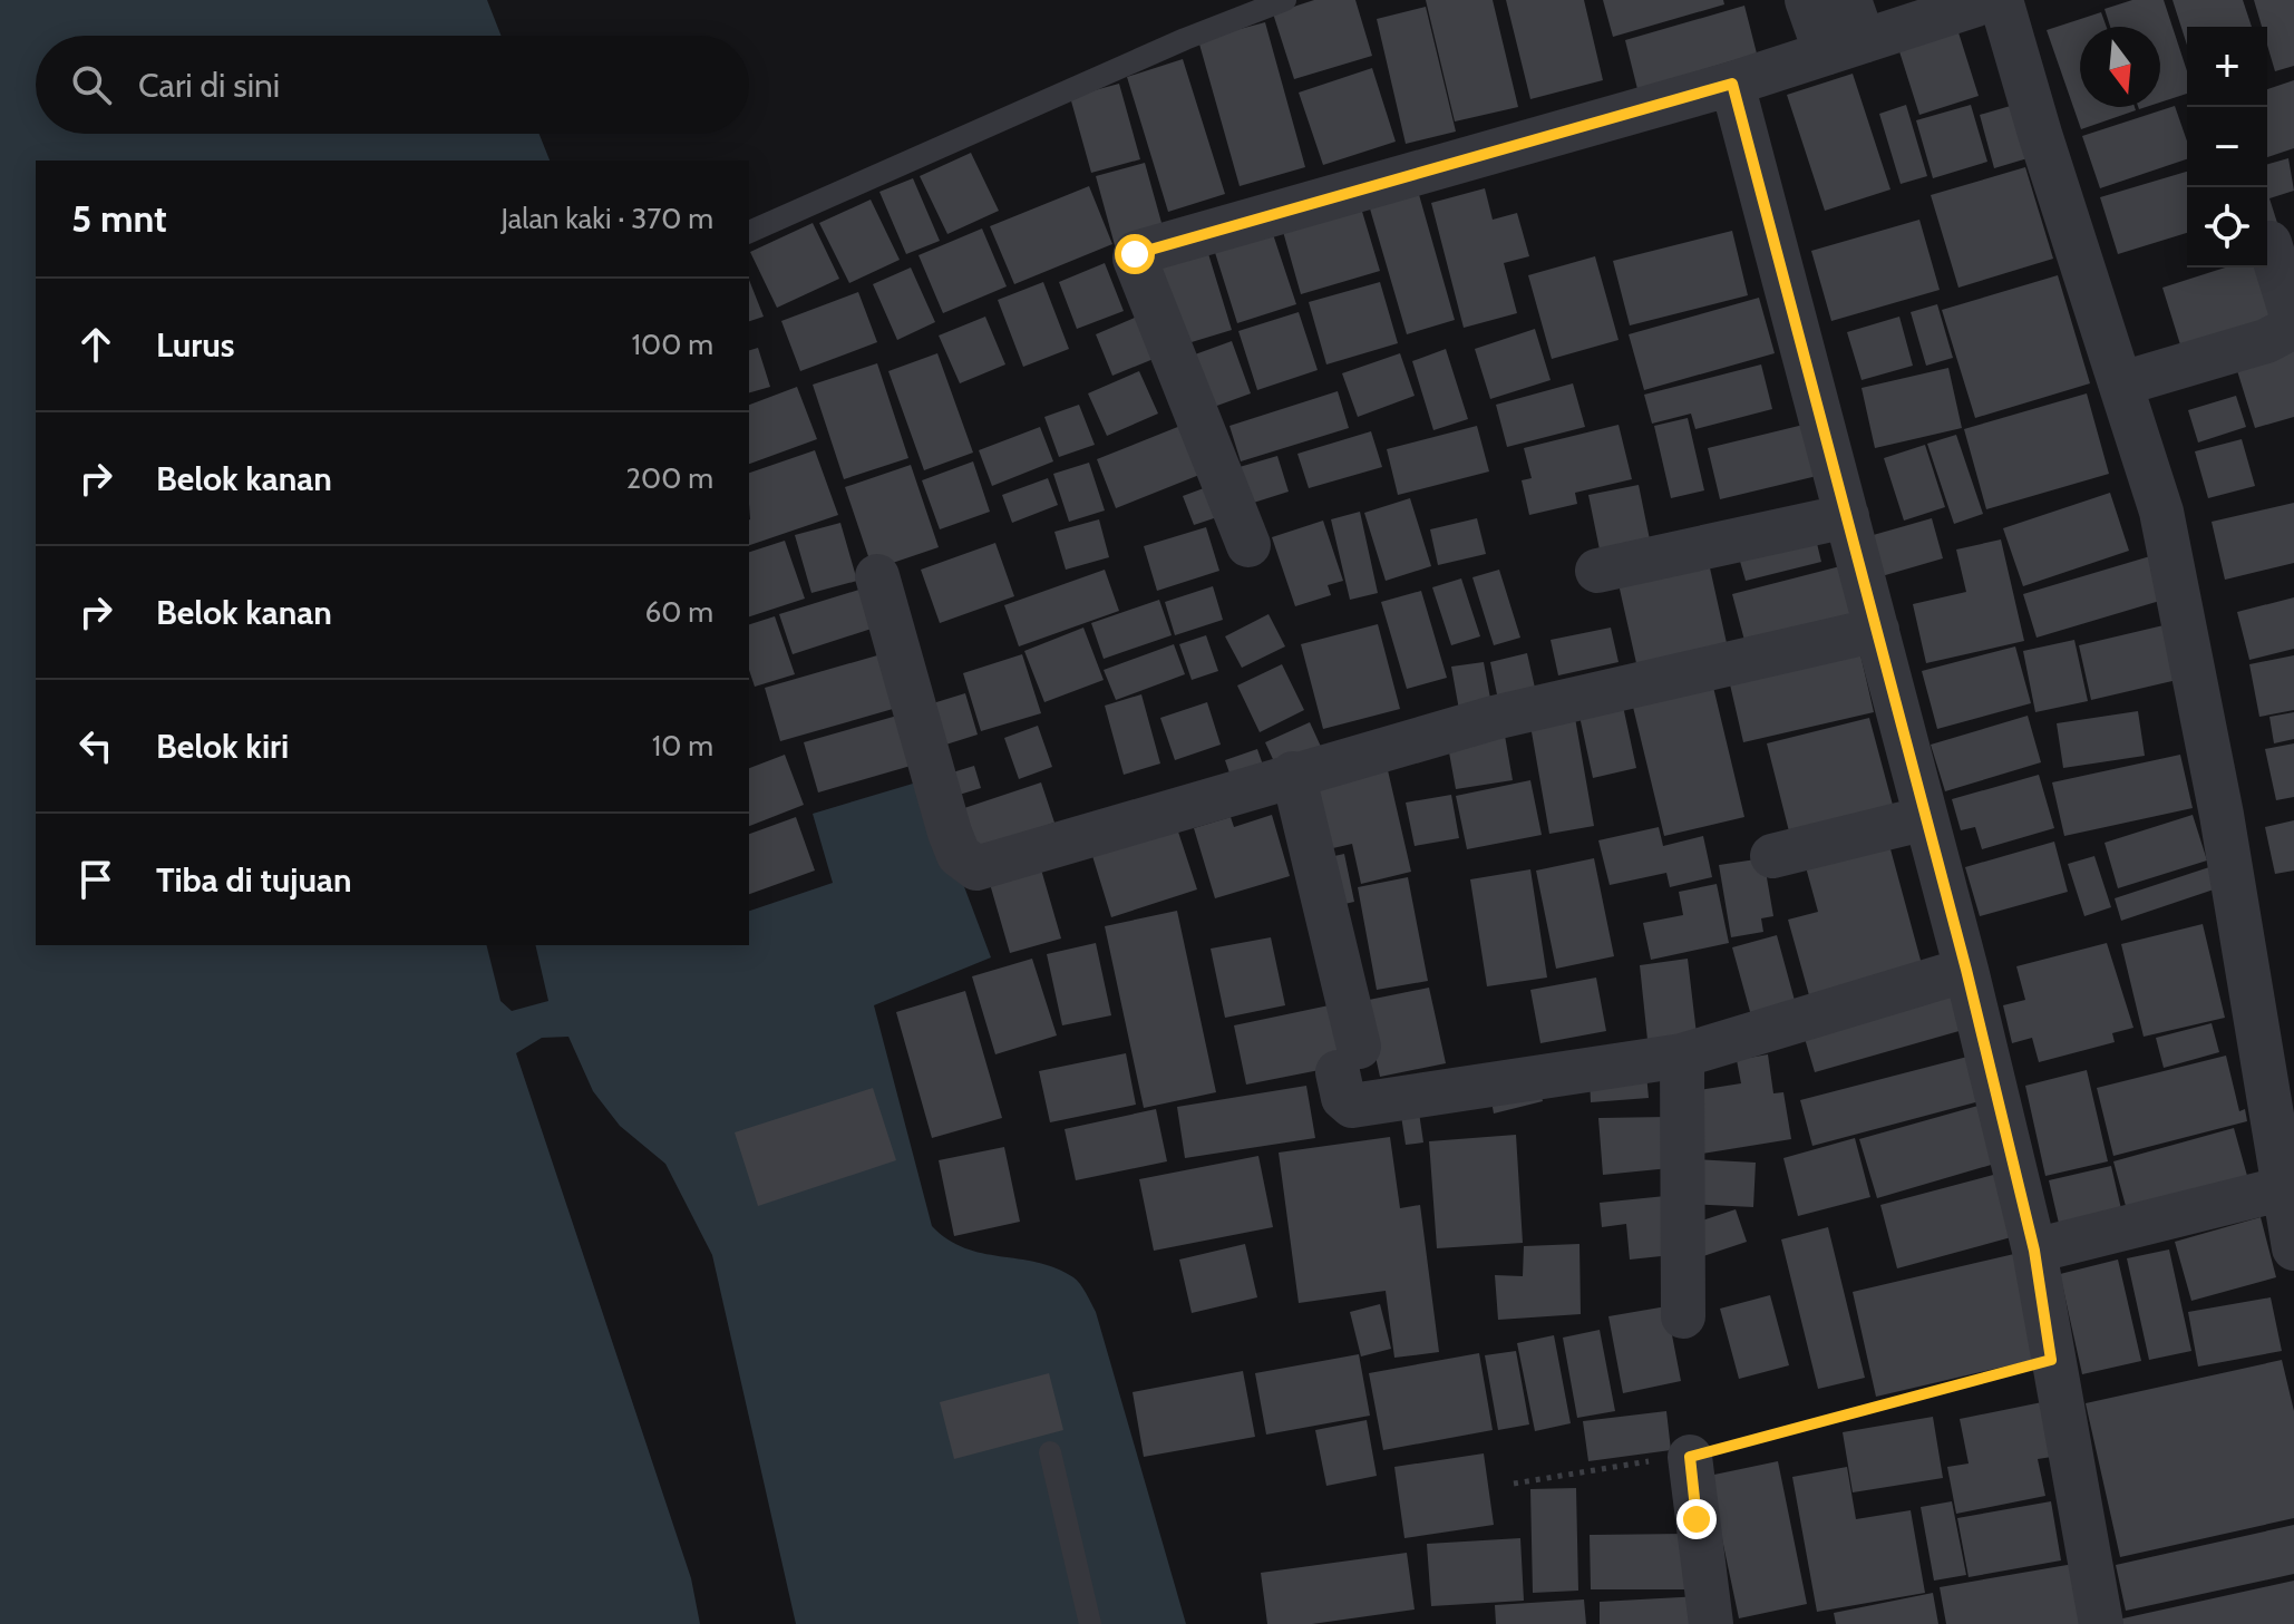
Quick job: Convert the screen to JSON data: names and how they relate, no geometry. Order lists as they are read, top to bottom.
{
  "north": "bottom",
  "page": {
    "map_buttons": ["+", "−"],
    "search": "Cari di sini",
    "heading": ["5 mnt", "Jalan kaki · 370 m"],
    "list": [
      ["Lurus", "100 m"],
      ["Belok kanan", "200 m"],
      ["Belok kanan", "60 m"],
      ["Belok kiri", "10 m"],
      "Tiba di tujuan"
    ]
  }
}
